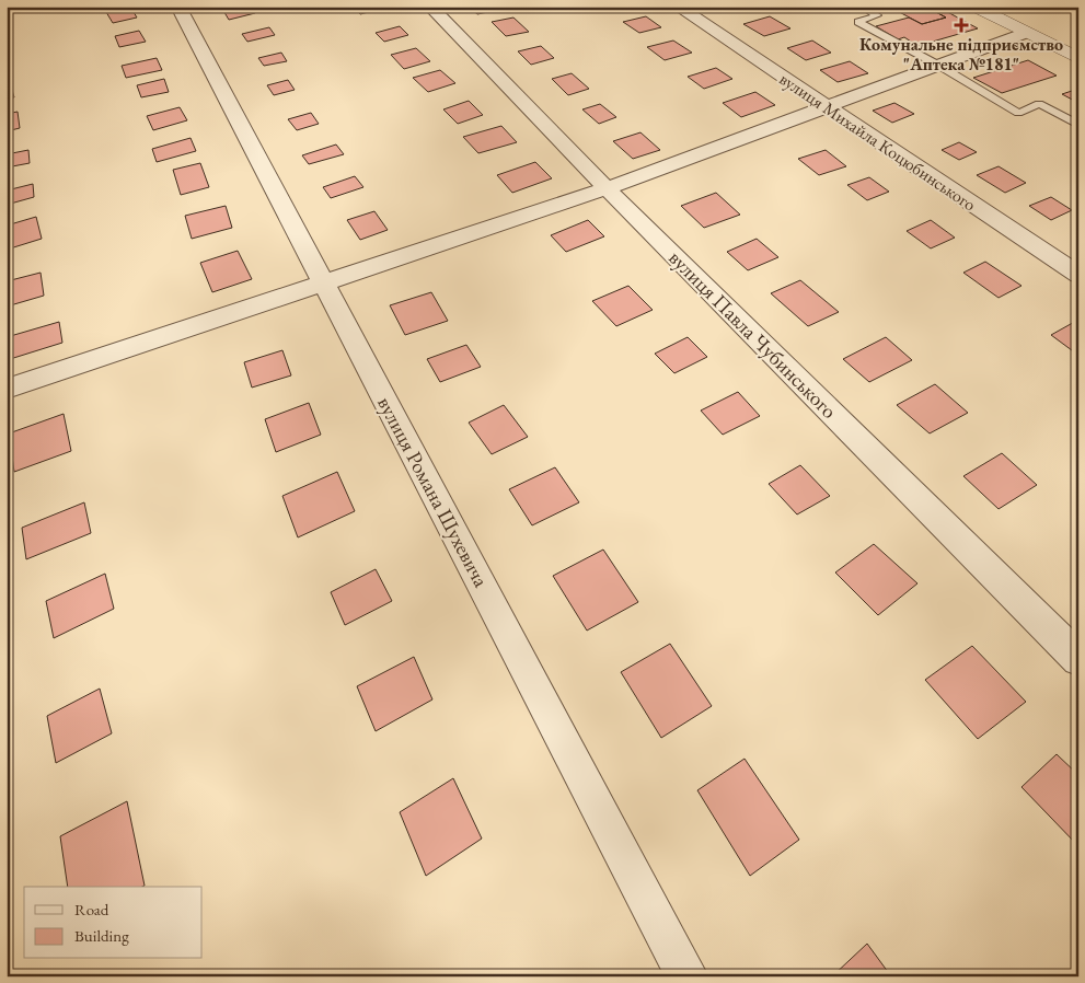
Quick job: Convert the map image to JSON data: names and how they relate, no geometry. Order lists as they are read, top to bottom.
{
  "streets": {
    "street": ["вулиця Михайла Коцюбинського", "вулиця Павла Чубинського", "вулиця Романа Шухевича"]
  },
  "places": {
    "health": ["Комунальне підприємство \"Аптека №181\""]
  },
  "legend": ["Road", "Building"]
}
